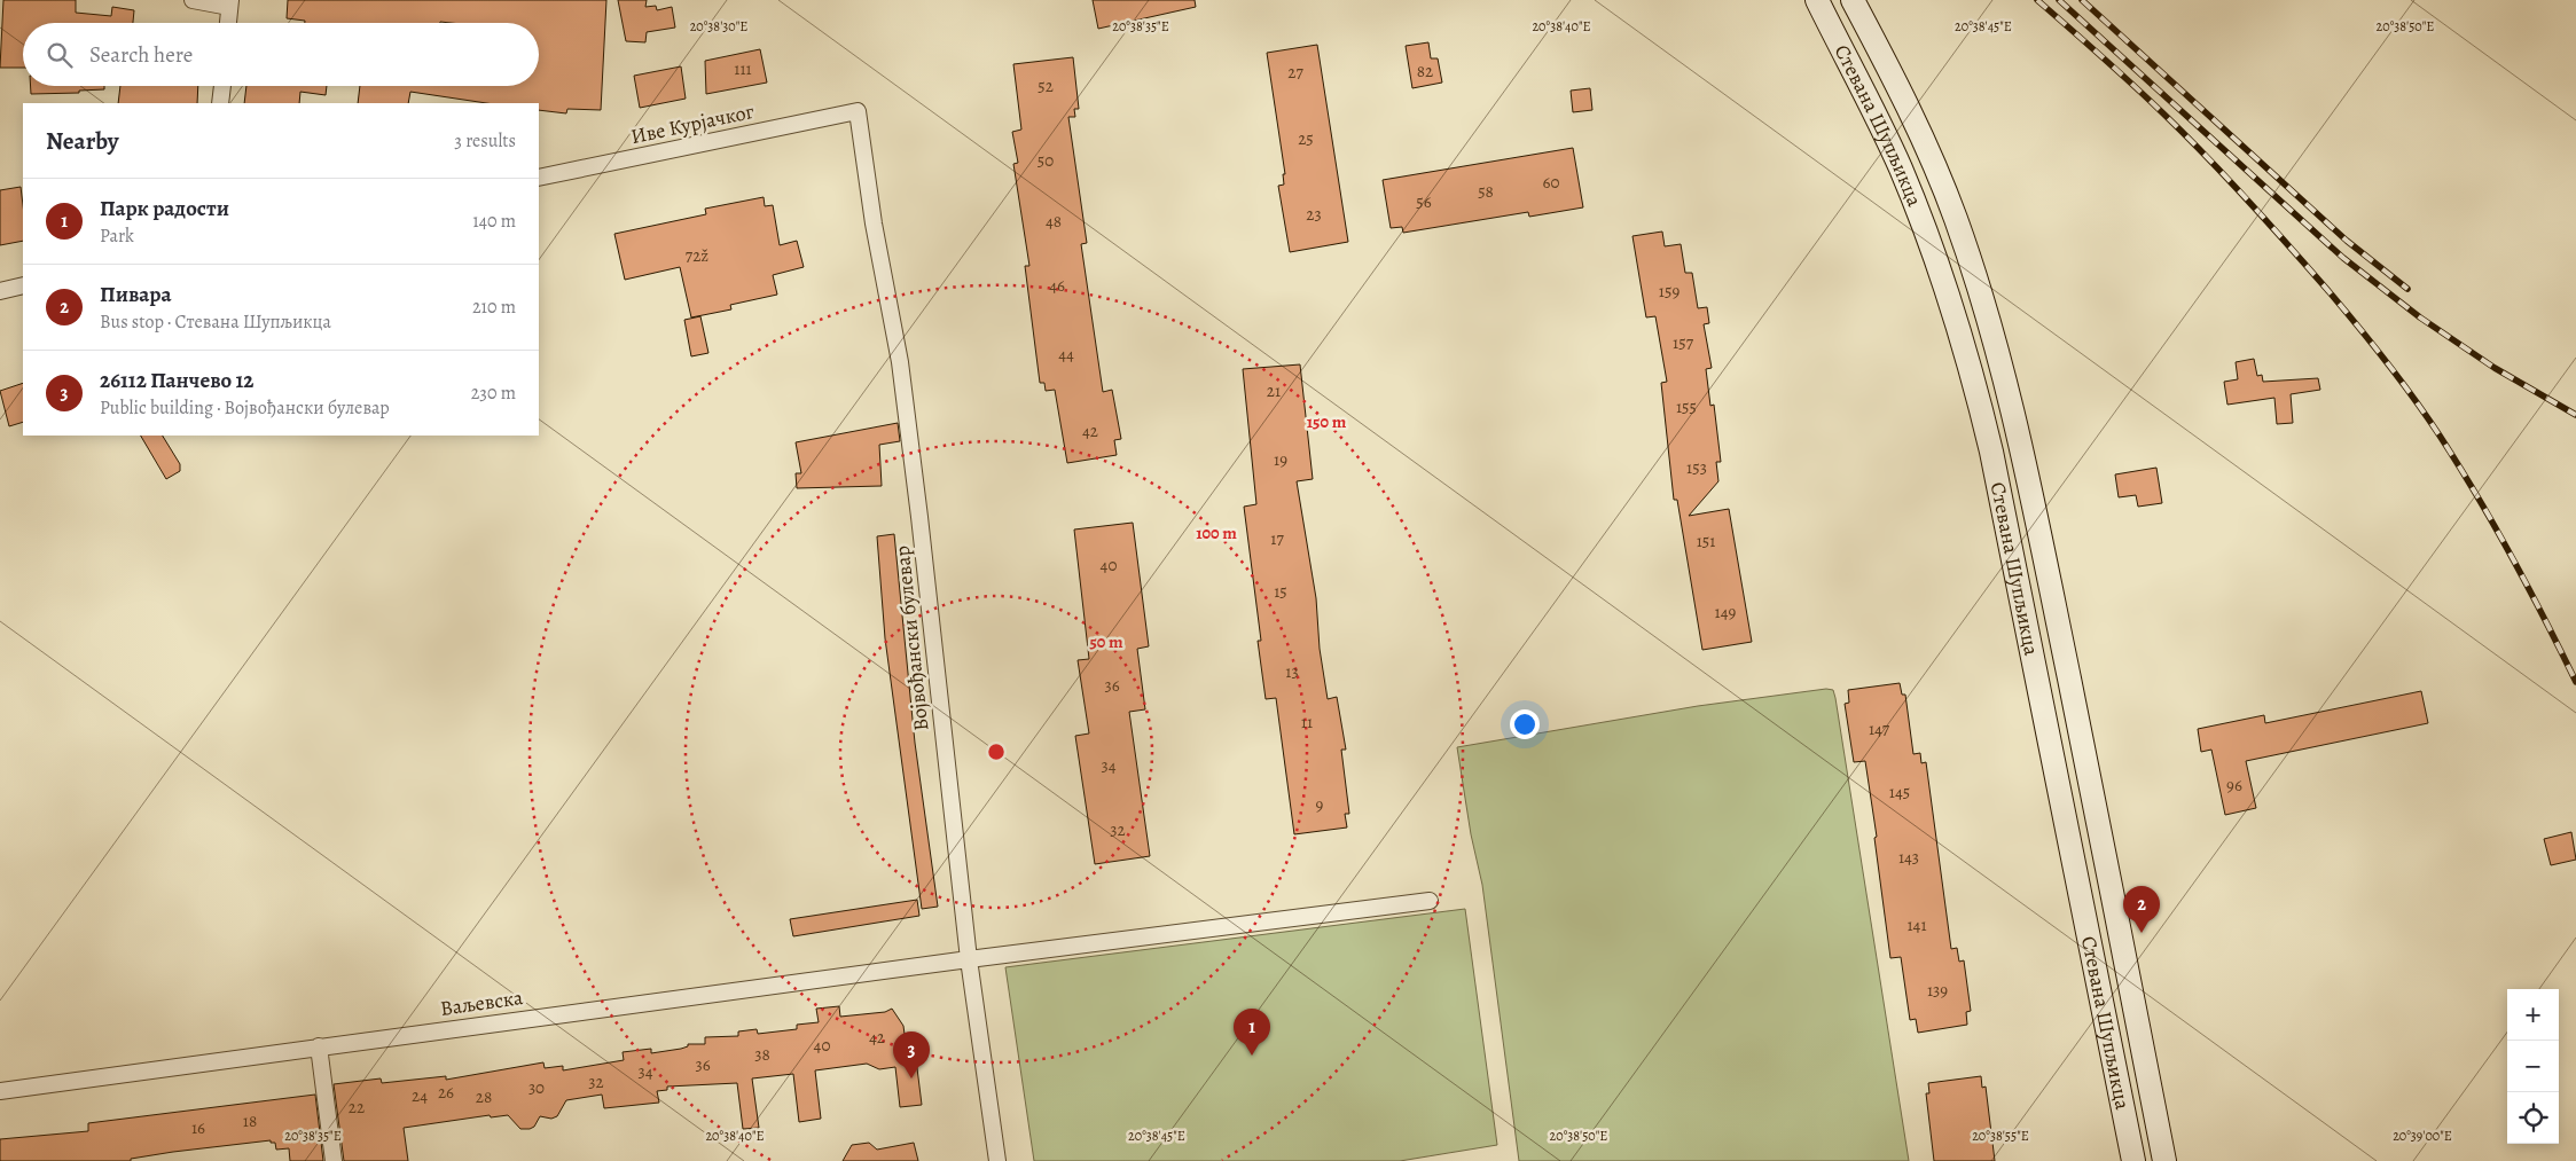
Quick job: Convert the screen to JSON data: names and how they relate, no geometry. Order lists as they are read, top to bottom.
{
  "streets": {
    "main road": ["Стевана Шупљикца"],
    "street": ["Иве Курјачког", "Војвођански булевар", "Ваљевска"]
  },
  "crossings": [
    ["Иве Курјачког", "Војвођански булевар"],
    ["Војвођански булевар", "Ваљевска"]
  ],
  "house_numbers": [
    "111",
    "82",
    "27",
    "52",
    "25",
    "50",
    "60",
    "58",
    "56",
    "23",
    "48",
    "72ž",
    "46",
    "159",
    "157",
    "44",
    "21",
    "155",
    "42",
    "19",
    "153",
    "17",
    "151",
    "40",
    "15",
    "149",
    "13",
    "36",
    "11",
    "147",
    "34",
    "96",
    "145",
    "9",
    "32",
    "143",
    "141",
    "139",
    "42",
    "40",
    "38",
    "36",
    "34",
    "32",
    "30",
    "26",
    "24",
    "28",
    "22",
    "18",
    "16"
  ],
  "page": {
    "search": "Search here",
    "heading": ["Nearby", "3 results"],
    "list": [
      {
        "mark": "1",
        "name": "Парк радости",
        "note": "Park",
        "value": "140 m"
      },
      {
        "mark": "2",
        "name": "Пивара",
        "note": "Bus stop · Стевана Шупљикца",
        "value": "210 m"
      },
      {
        "mark": "3",
        "name": "26112 Панчево 12",
        "note": "Public building · Војвођански булевар",
        "value": "230 m"
      }
    ],
    "pins": ["2", "1", "3"],
    "map_buttons": ["+", "−"]
  },
  "coordinates": [
    "20°38'30\"E",
    "20°38'35\"E",
    "20°38'40\"E",
    "20°38'45\"E",
    "20°38'50\"E",
    "20°38'55\"E",
    "20°39'00\"E"
  ],
  "rings": ["150 m", "100 m", "50 m"]
}
